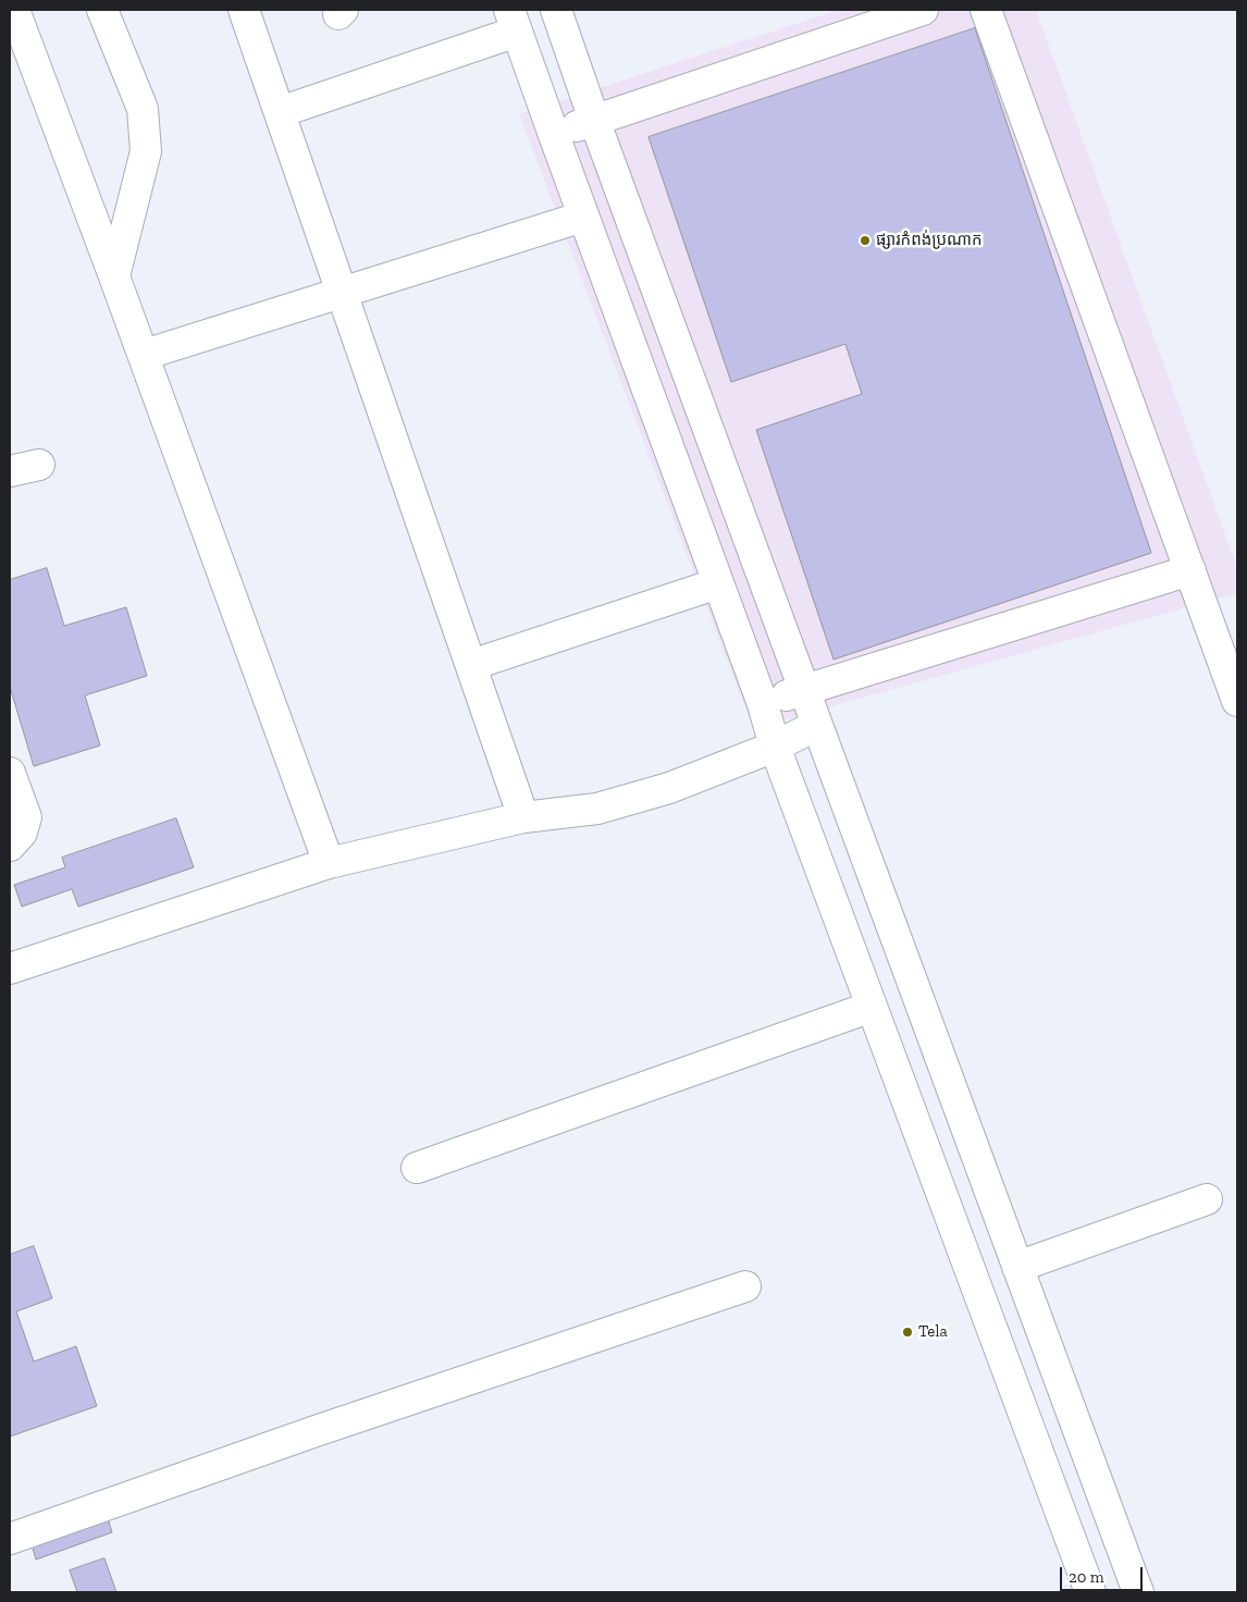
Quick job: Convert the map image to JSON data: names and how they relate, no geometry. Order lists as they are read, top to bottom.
{
  "places": ["ផ្សារកំពង់ប្រណាក", "Tela"],
  "scale_bar": "20 m"
}
